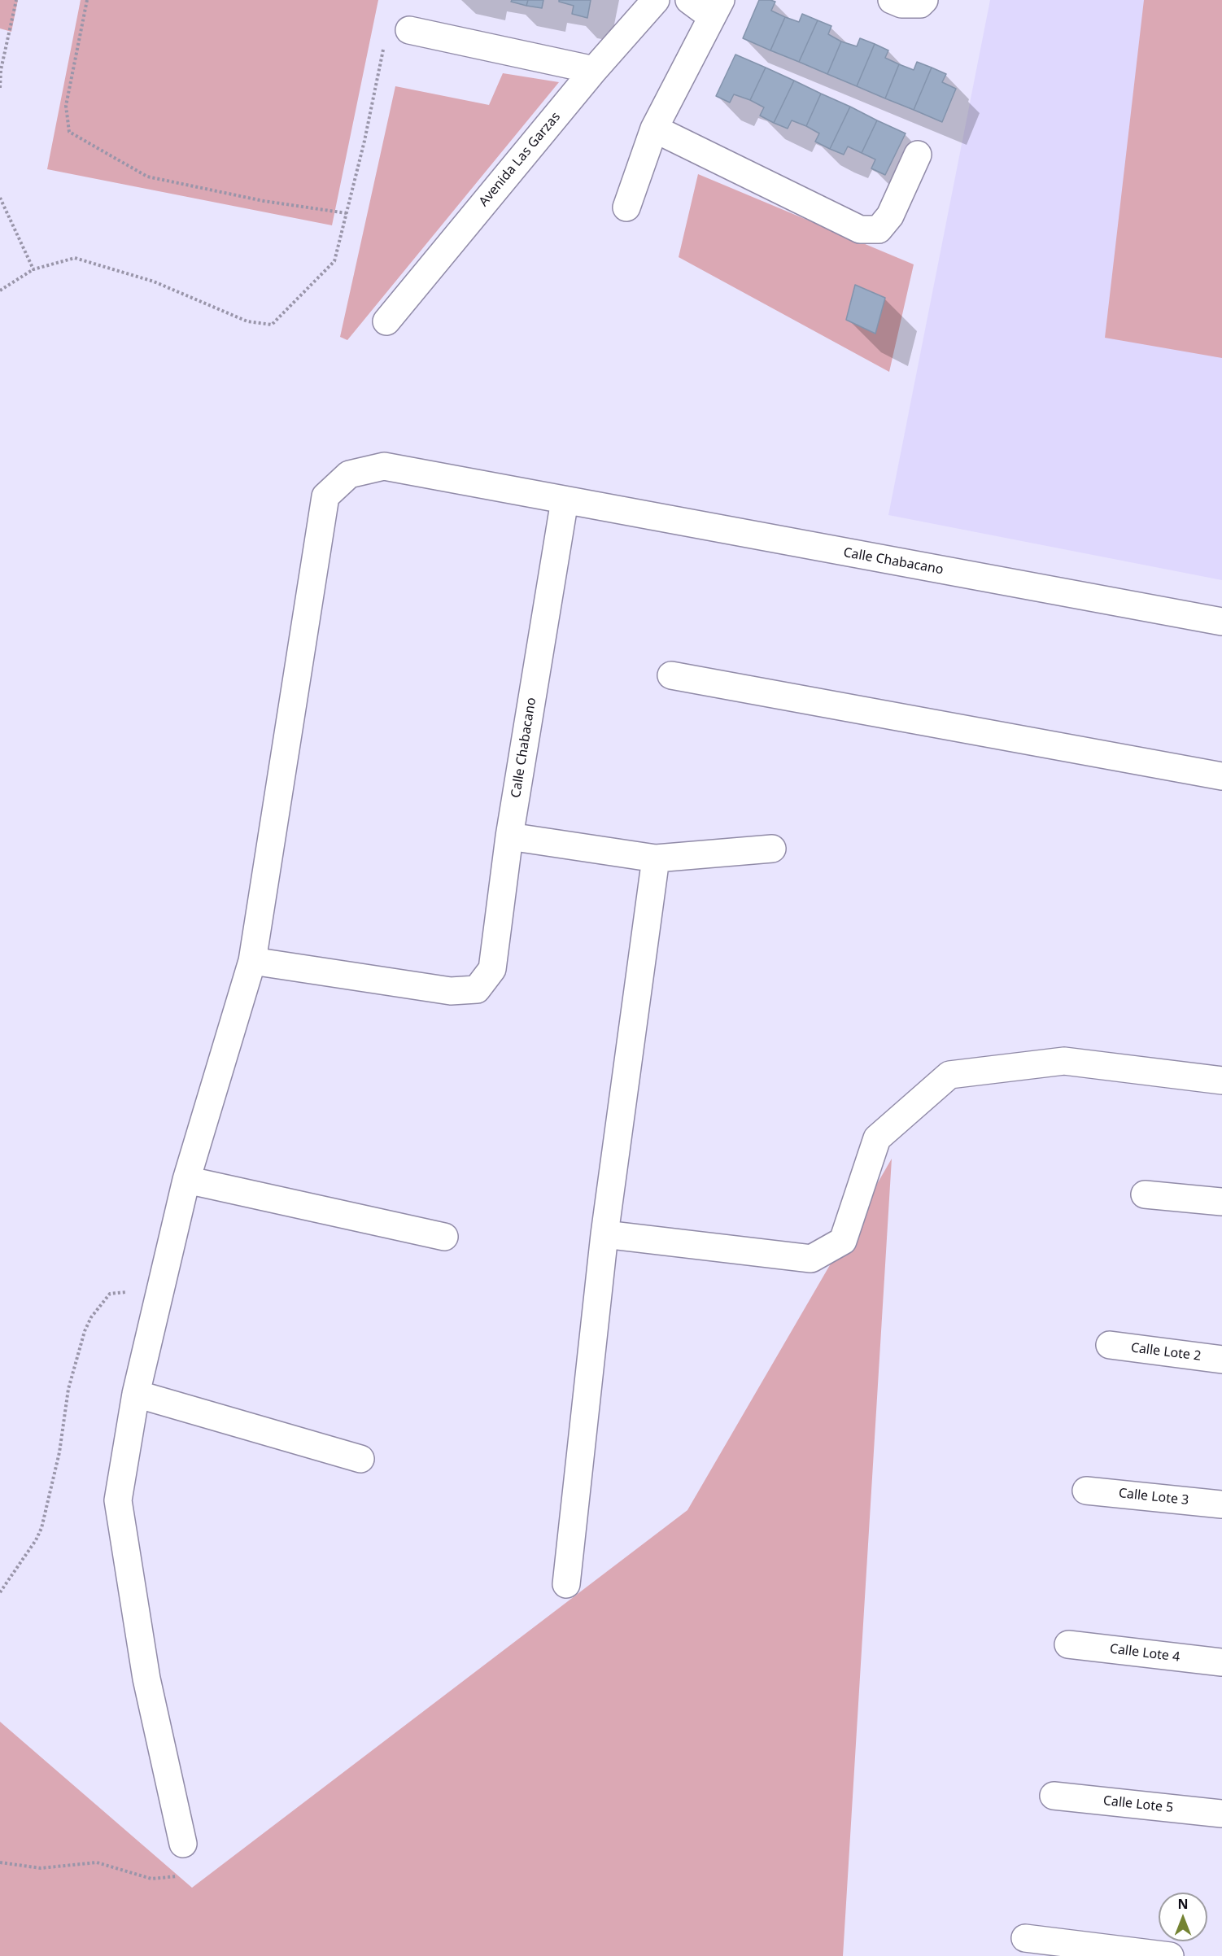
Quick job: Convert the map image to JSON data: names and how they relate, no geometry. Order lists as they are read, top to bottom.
{
  "streets": {
    "street": [
      "Avenida Las Garzas",
      "Calle Chabacano",
      "Calle Lote 2",
      "Calle Lote 3",
      "Calle Lote 4",
      "Calle Lote 5"
    ]
  },
  "north": "top"
}
